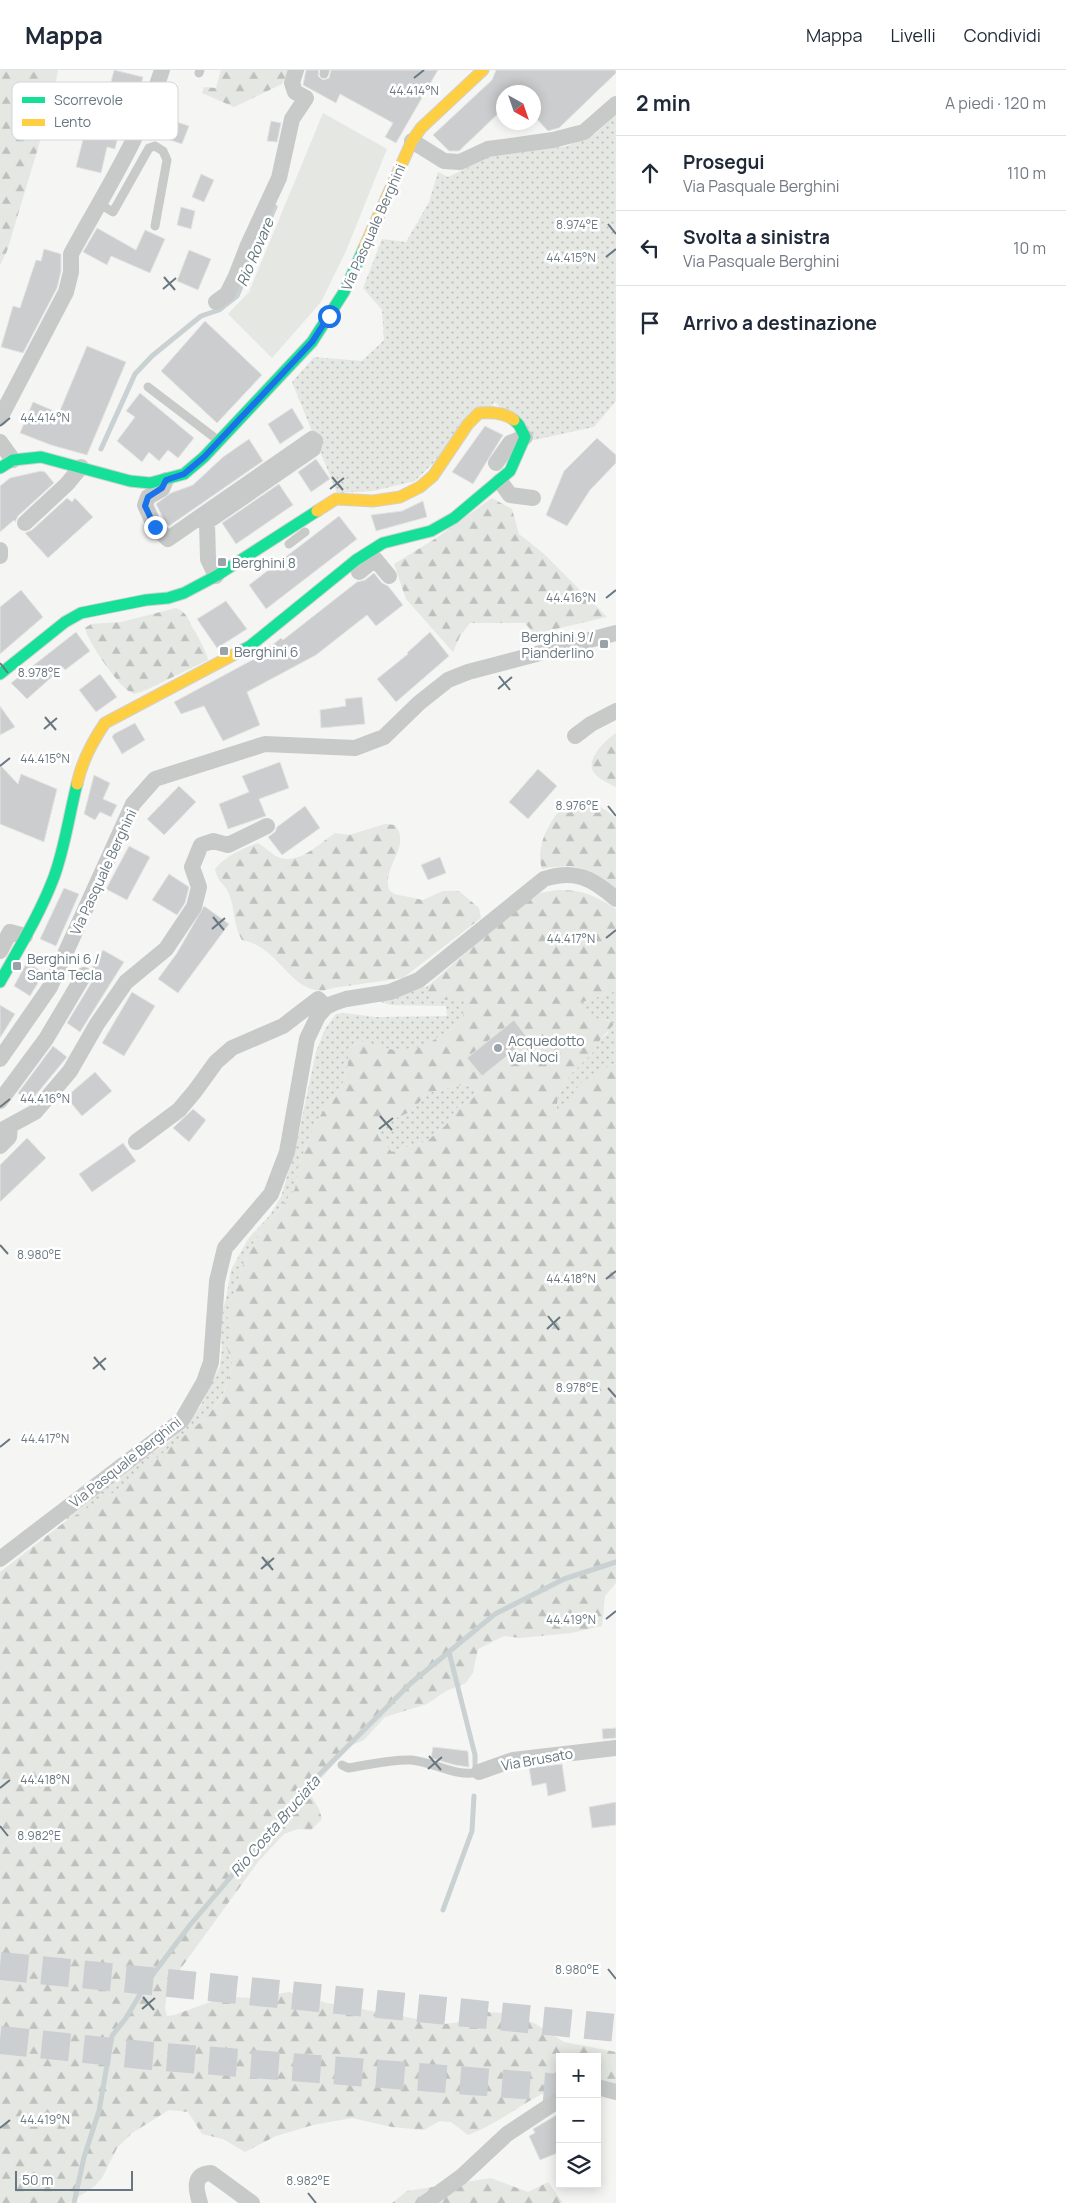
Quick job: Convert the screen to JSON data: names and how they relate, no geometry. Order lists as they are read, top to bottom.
{
  "streets": {
    "street": ["Via Pasquale Berghini", "Via Brusato"]
  },
  "water": ["Rio Rovare", "Rio Costa Bruciata"],
  "places": {
    "transit": [
      "Berghini 8",
      "Berghini 9 / Pianderlino",
      "Berghini 6",
      "Berghini 6 / Santa Tecla"
    ],
    "other": ["Acquedotto Val Noci"]
  },
  "legend": ["Scorrevole", "Lento"],
  "scale_bar": "50 m",
  "north": "bottom right",
  "page": {
    "header": "Mappa",
    "nav": ["Mappa", "Livelli", "Condividi"],
    "heading": ["2 min", "A piedi · 120 m"],
    "list": [
      ["Prosegui", "Via Pasquale Berghini", "110 m"],
      ["Svolta a sinistra", "Via Pasquale Berghini", "10 m"],
      "Arrivo a destinazione"
    ],
    "map_buttons": ["+", "−"],
    "scale": "50 m"
  },
  "coordinates": [
    "44.414°N",
    "8.974°E",
    "44.415°N",
    "44.416°N",
    "8.978°E",
    "8.976°E",
    "44.417°N",
    "8.980°E",
    "44.418°N",
    "44.419°N",
    "8.982°E"
  ]
}
